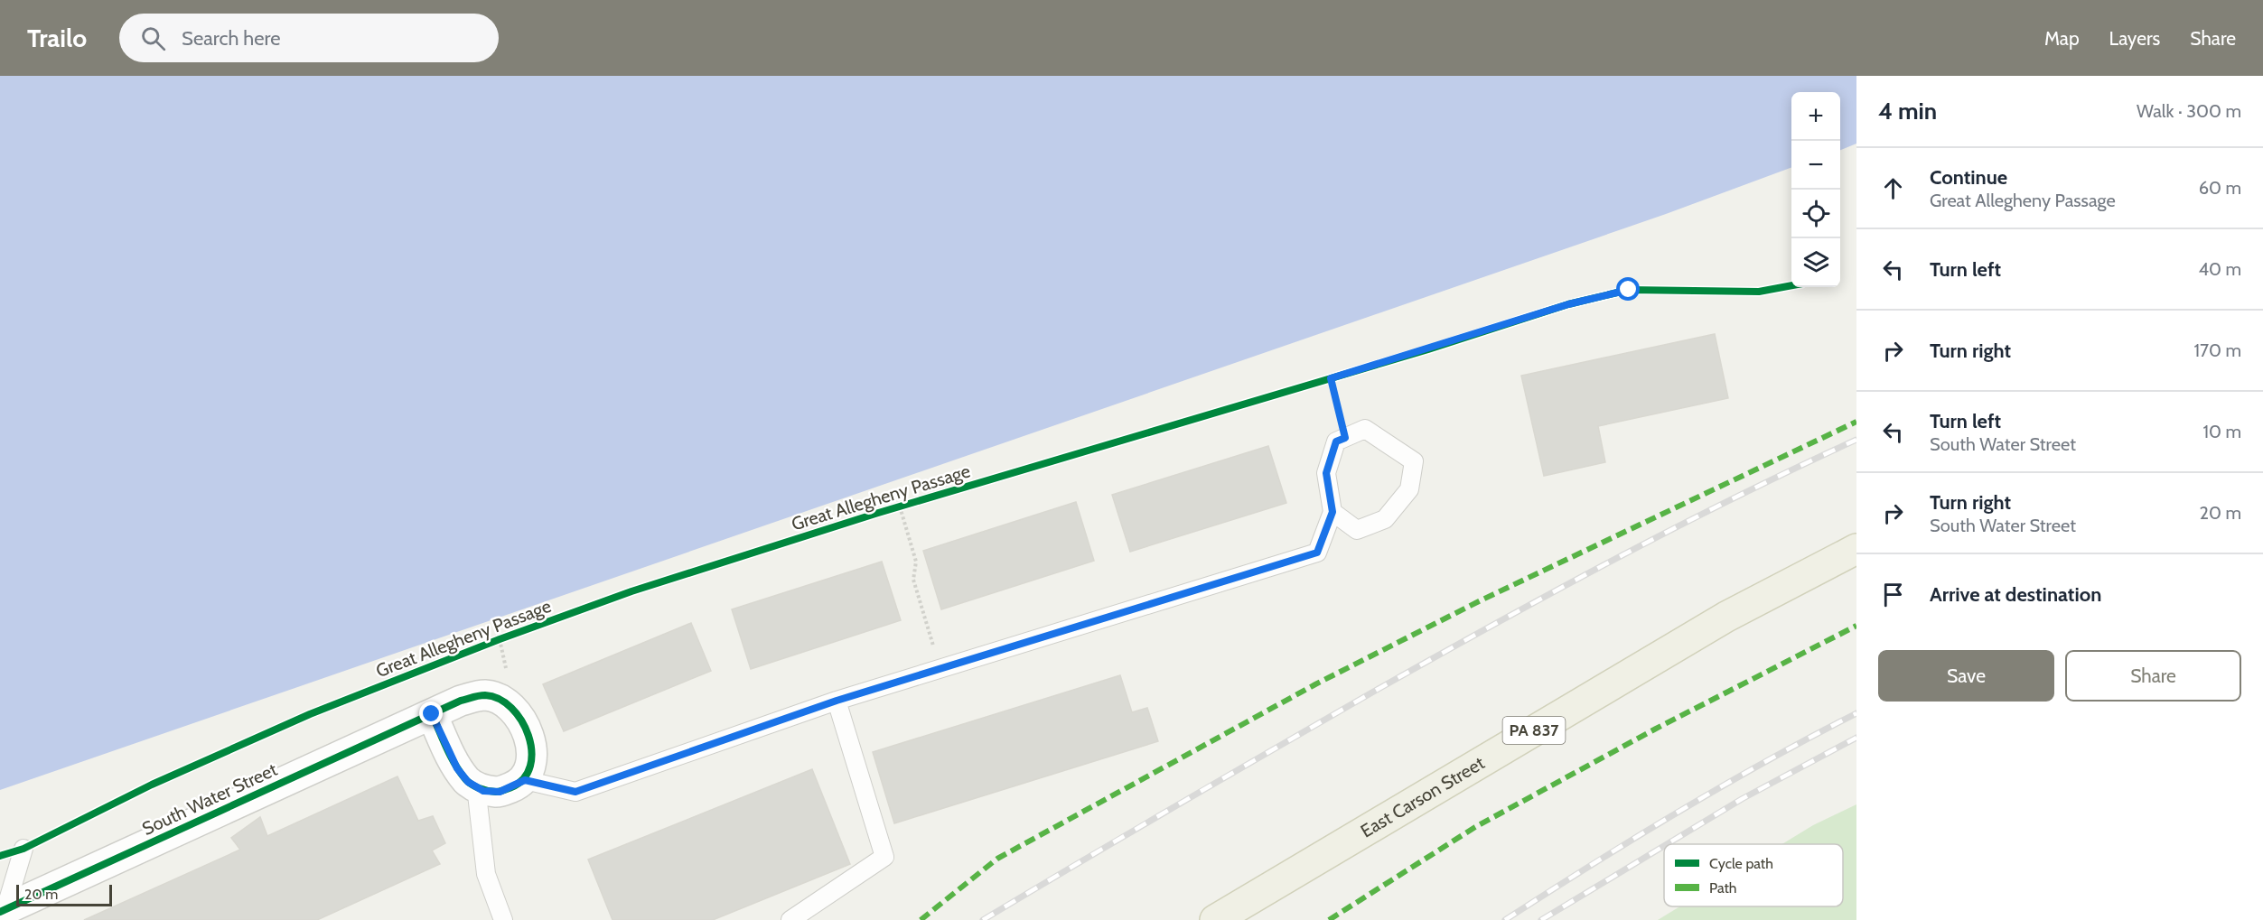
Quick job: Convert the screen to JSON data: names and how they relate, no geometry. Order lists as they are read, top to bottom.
{
  "streets": {
    "main road": ["PA 837", "East Carson Street"],
    "street": ["South Water Street"],
    "cycle path": ["Great Allegheny Passage"]
  },
  "legend": ["Cycle path", "Path"],
  "scale_bar": "20 m",
  "page": {
    "header": "Trailo",
    "search": "Search here",
    "nav": ["Map", "Layers", "Share"],
    "heading": ["4 min", "Walk · 300 m"],
    "map_buttons": ["+", "−"],
    "list": [
      ["Continue", "Great Allegheny Passage", "60 m"],
      ["Turn left", "40 m"],
      ["Turn right", "170 m"],
      ["Turn left", "South Water Street", "10 m"],
      ["Turn right", "South Water Street", "20 m"],
      "Arrive at destination"
    ],
    "buttons": ["Save", "Share"],
    "scale": "20 m"
  }
}
